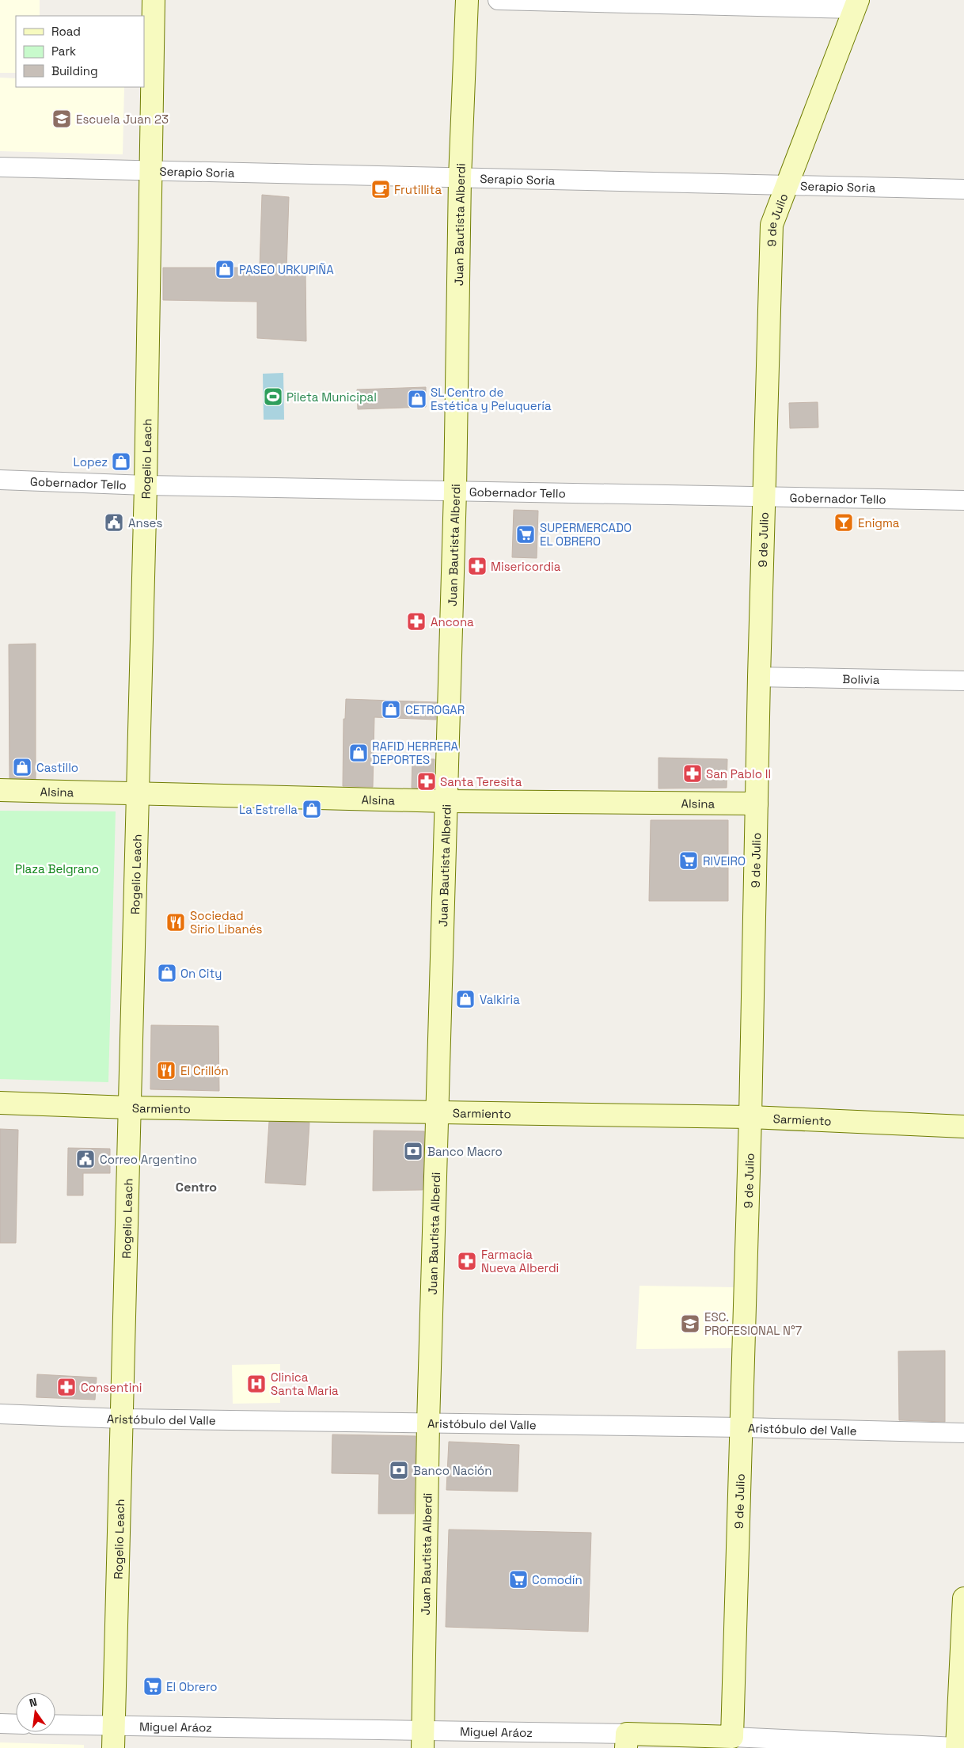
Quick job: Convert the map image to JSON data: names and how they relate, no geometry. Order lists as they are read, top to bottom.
{
  "streets": {
    "street": [
      "Serapio Soria",
      "9 de Julio",
      "Juan Bautista Alberdi",
      "Rogelio Leach",
      "Gobernador Tello",
      "Bolivia",
      "Alsina",
      "Sarmiento",
      "Aristóbulo del Valle",
      "Miguel Aráoz"
    ]
  },
  "crossings": [
    ["Serapio Soria", "9 de Julio"],
    ["Serapio Soria", "Juan Bautista Alberdi"],
    ["Serapio Soria", "Rogelio Leach"],
    ["9 de Julio", "Gobernador Tello"],
    ["9 de Julio", "Bolivia"],
    ["9 de Julio", "Alsina"],
    ["9 de Julio", "Sarmiento"],
    ["9 de Julio", "Aristóbulo del Valle"],
    ["9 de Julio", "Miguel Aráoz"],
    ["Juan Bautista Alberdi", "Gobernador Tello"],
    ["Juan Bautista Alberdi", "Alsina"],
    ["Juan Bautista Alberdi", "Sarmiento"],
    ["Juan Bautista Alberdi", "Aristóbulo del Valle"],
    ["Juan Bautista Alberdi", "Miguel Aráoz"],
    ["Rogelio Leach", "Gobernador Tello"],
    ["Rogelio Leach", "Alsina"],
    ["Rogelio Leach", "Sarmiento"],
    ["Rogelio Leach", "Aristóbulo del Valle"],
    ["Rogelio Leach", "Miguel Aráoz"]
  ],
  "districts": ["Centro"],
  "parks": ["Plaza Belgrano"],
  "places": {
    "school or university": ["Escuela Juan 23", "ESC. PROFESIONAL N°7"],
    "cafe": ["Frutillita"],
    "shop": [
      "PASEO URKUPIÑA",
      "SL Centro de Estética y Peluquería",
      "Lopez",
      "CETROGAR",
      "RAFID HERRERA DEPORTES",
      "Castillo",
      "La Estrella",
      "On City",
      "Valkiria"
    ],
    "sports": ["Pileta Municipal"],
    "public building": ["Anses", "Correo Argentino"],
    "bar": ["Enigma"],
    "supermarket": [
      "SUPERMERCADO EL OBRERO",
      "RIVEIRO",
      "Comodín",
      "El Obrero"
    ],
    "pharmacy": [
      "Misericordia",
      "Ancona",
      "San Pablo II",
      "Santa Teresita",
      "Farmacia Nueva Alberdi",
      "Consentini"
    ],
    "restaurant": ["Sociedad Sirio Libanés", "El Crillón"],
    "bank": ["Banco Macro", "Banco Nación"],
    "hospital": ["Clinica Santa Maria"]
  },
  "legend": ["Road", "Park", "Building"],
  "north": "top"
}
